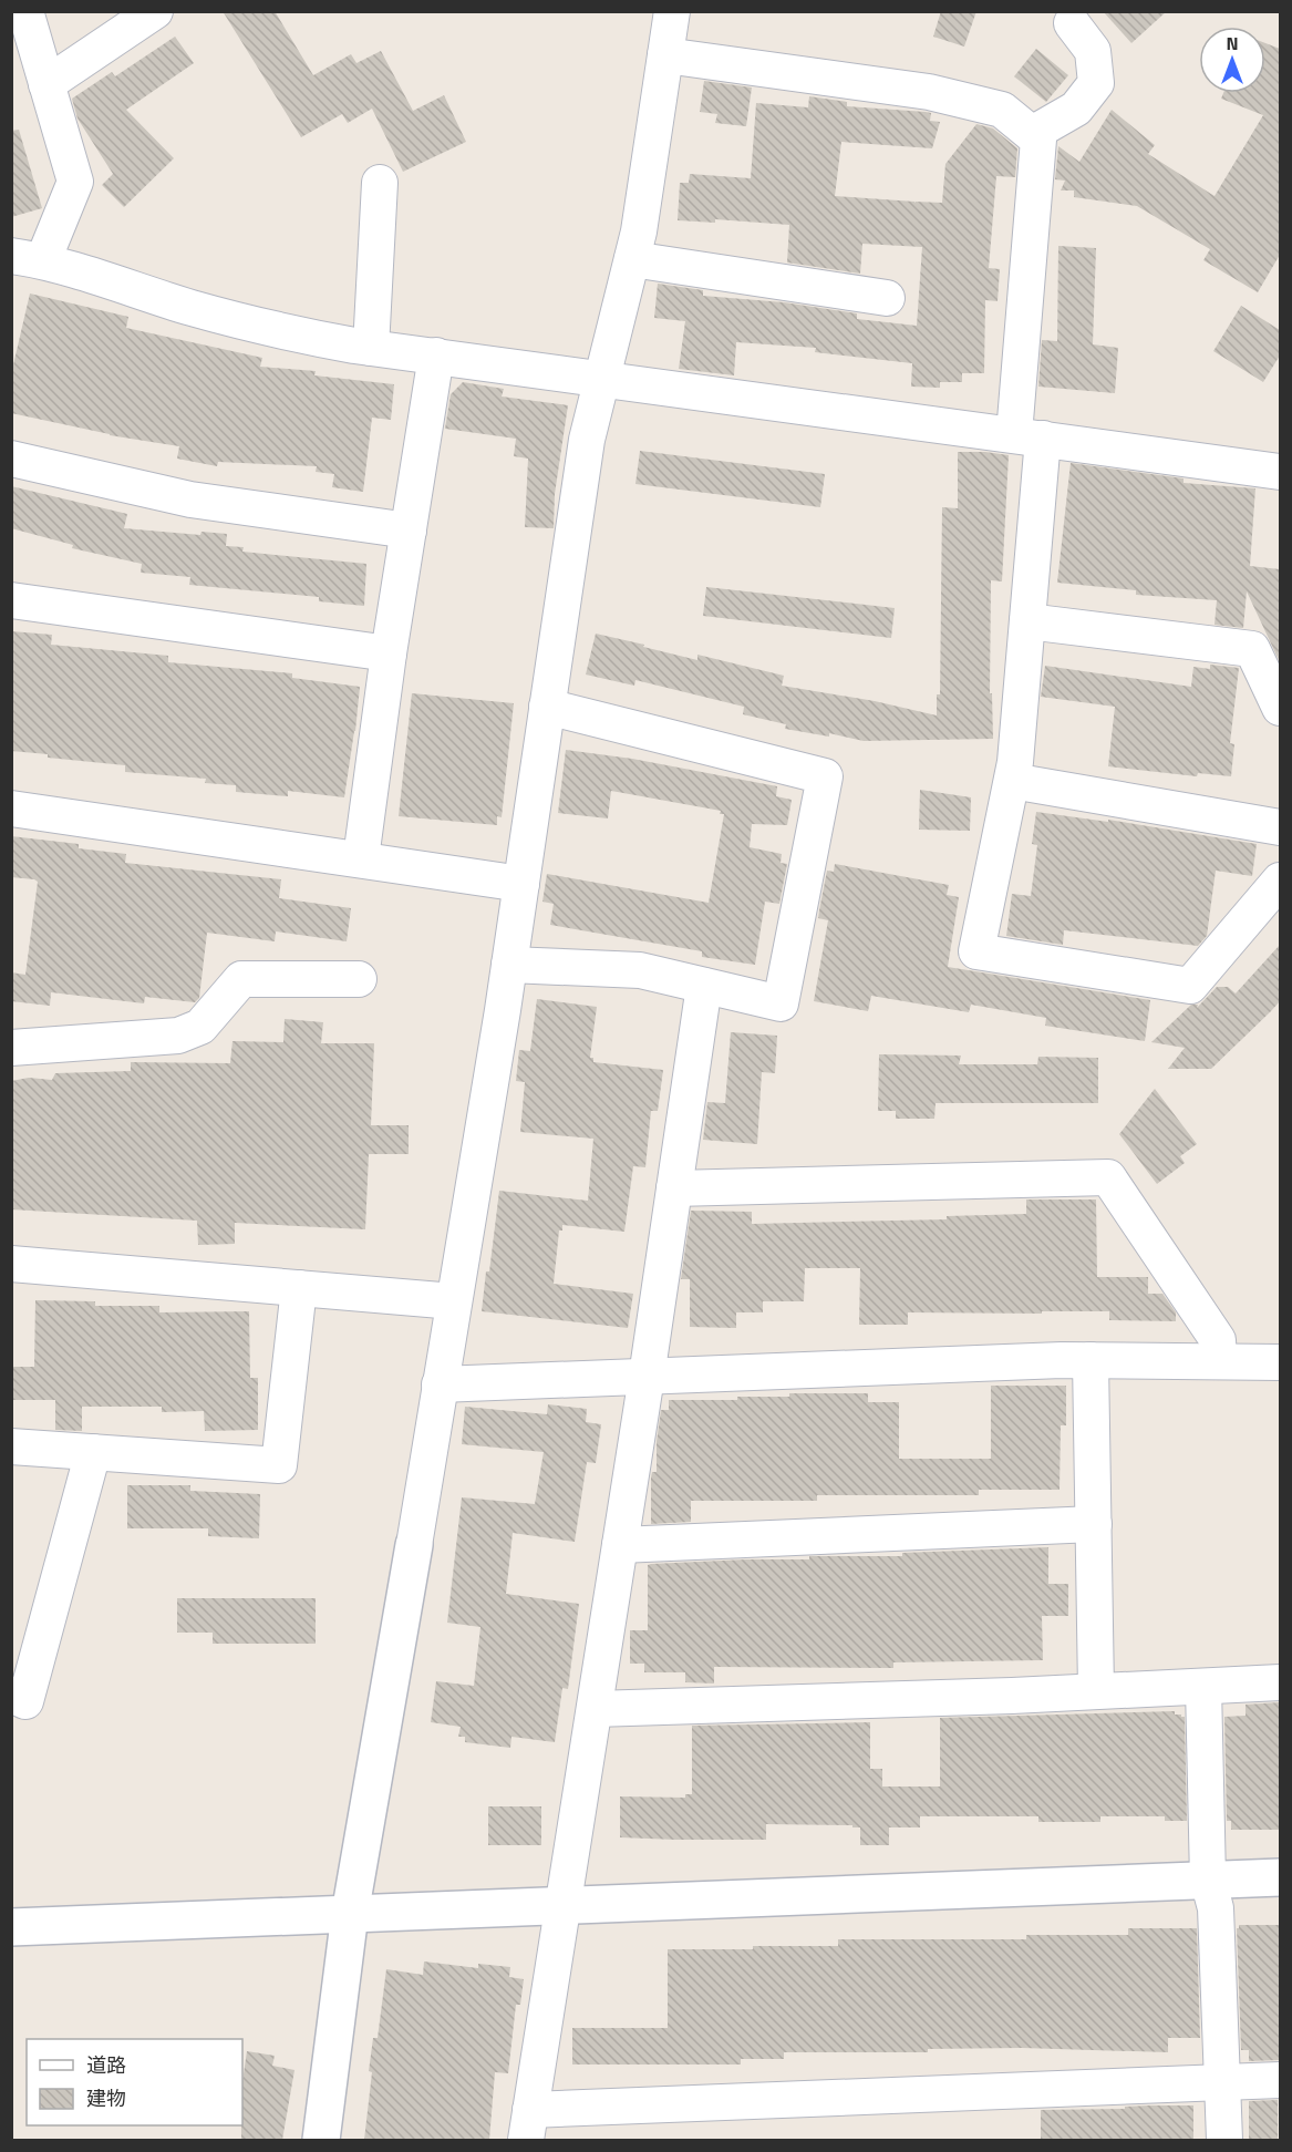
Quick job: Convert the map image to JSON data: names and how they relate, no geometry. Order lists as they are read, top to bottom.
{
  "legend": ["道路", "建物"],
  "north": "top"
}
